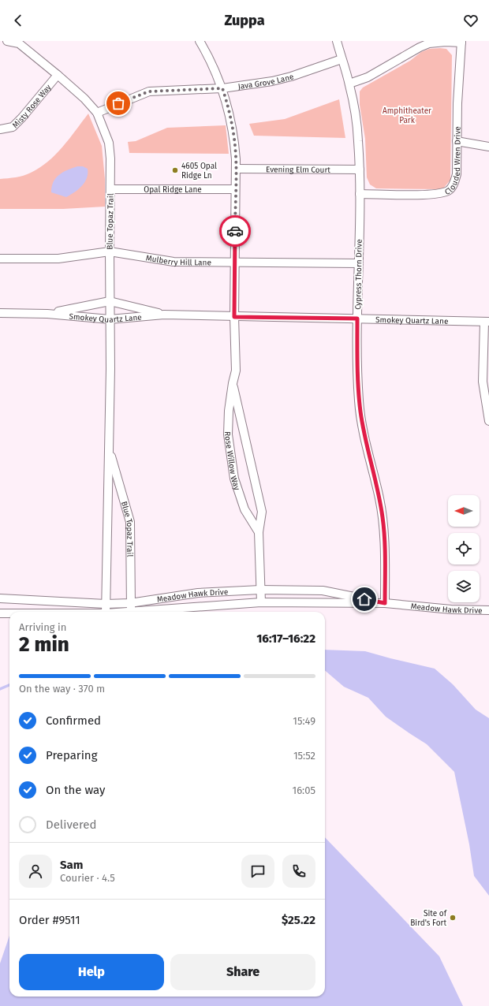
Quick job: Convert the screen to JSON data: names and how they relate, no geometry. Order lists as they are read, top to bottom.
{
  "streets": {
    "street": [
      "Java Grove Lane",
      "Misty Rose Way",
      "Clouded Wren Drive",
      "Evening Elm Court",
      "Opal Ridge Lane",
      "Blue Topaz Trail",
      "Mulberry Hill Lane",
      "Cypress Thorn Drive",
      "Smokey Quartz Lane",
      "Rose Willow Way",
      "Meadow Hawk Drive"
    ]
  },
  "crossings": [
    ["Java Grove Lane", "Blue Topaz Trail"],
    ["Java Grove Lane", "Cypress Thorn Drive"],
    ["Java Grove Lane", "Rose Willow Way"],
    ["Misty Rose Way", "Blue Topaz Trail"],
    ["Clouded Wren Drive", "Cypress Thorn Drive"],
    ["Evening Elm Court", "Cypress Thorn Drive"],
    ["Evening Elm Court", "Rose Willow Way"],
    ["Opal Ridge Lane", "Blue Topaz Trail"],
    ["Opal Ridge Lane", "Rose Willow Way"],
    ["Blue Topaz Trail", "Mulberry Hill Lane"],
    ["Blue Topaz Trail", "Smokey Quartz Lane"],
    ["Blue Topaz Trail", "Meadow Hawk Drive"],
    ["Mulberry Hill Lane", "Cypress Thorn Drive"],
    ["Mulberry Hill Lane", "Rose Willow Way"],
    ["Cypress Thorn Drive", "Smokey Quartz Lane"],
    ["Cypress Thorn Drive", "Meadow Hawk Drive"],
    ["Smokey Quartz Lane", "Rose Willow Way"],
    ["Rose Willow Way", "Meadow Hawk Drive"]
  ],
  "parks": ["Amphitheater Park"],
  "places": ["4605 Opal Ridge Ln", "Site of Bird's Fort"],
  "north": "left",
  "page": {
    "header": "Zuppa",
    "heading": ["2 min", "Arriving in", "16:17–16:22"],
    "panel": [
      "Sam",
      "Courier · 4.5",
      "Order #9511",
      "$25.22"
    ],
    "bar": "On the way · 370 m",
    "list": [
      ["Confirmed", "15:49"],
      ["Preparing", "15:52"],
      ["On the way", "16:05"],
      "Delivered"
    ],
    "buttons": ["Help", "Share"]
  }
}
